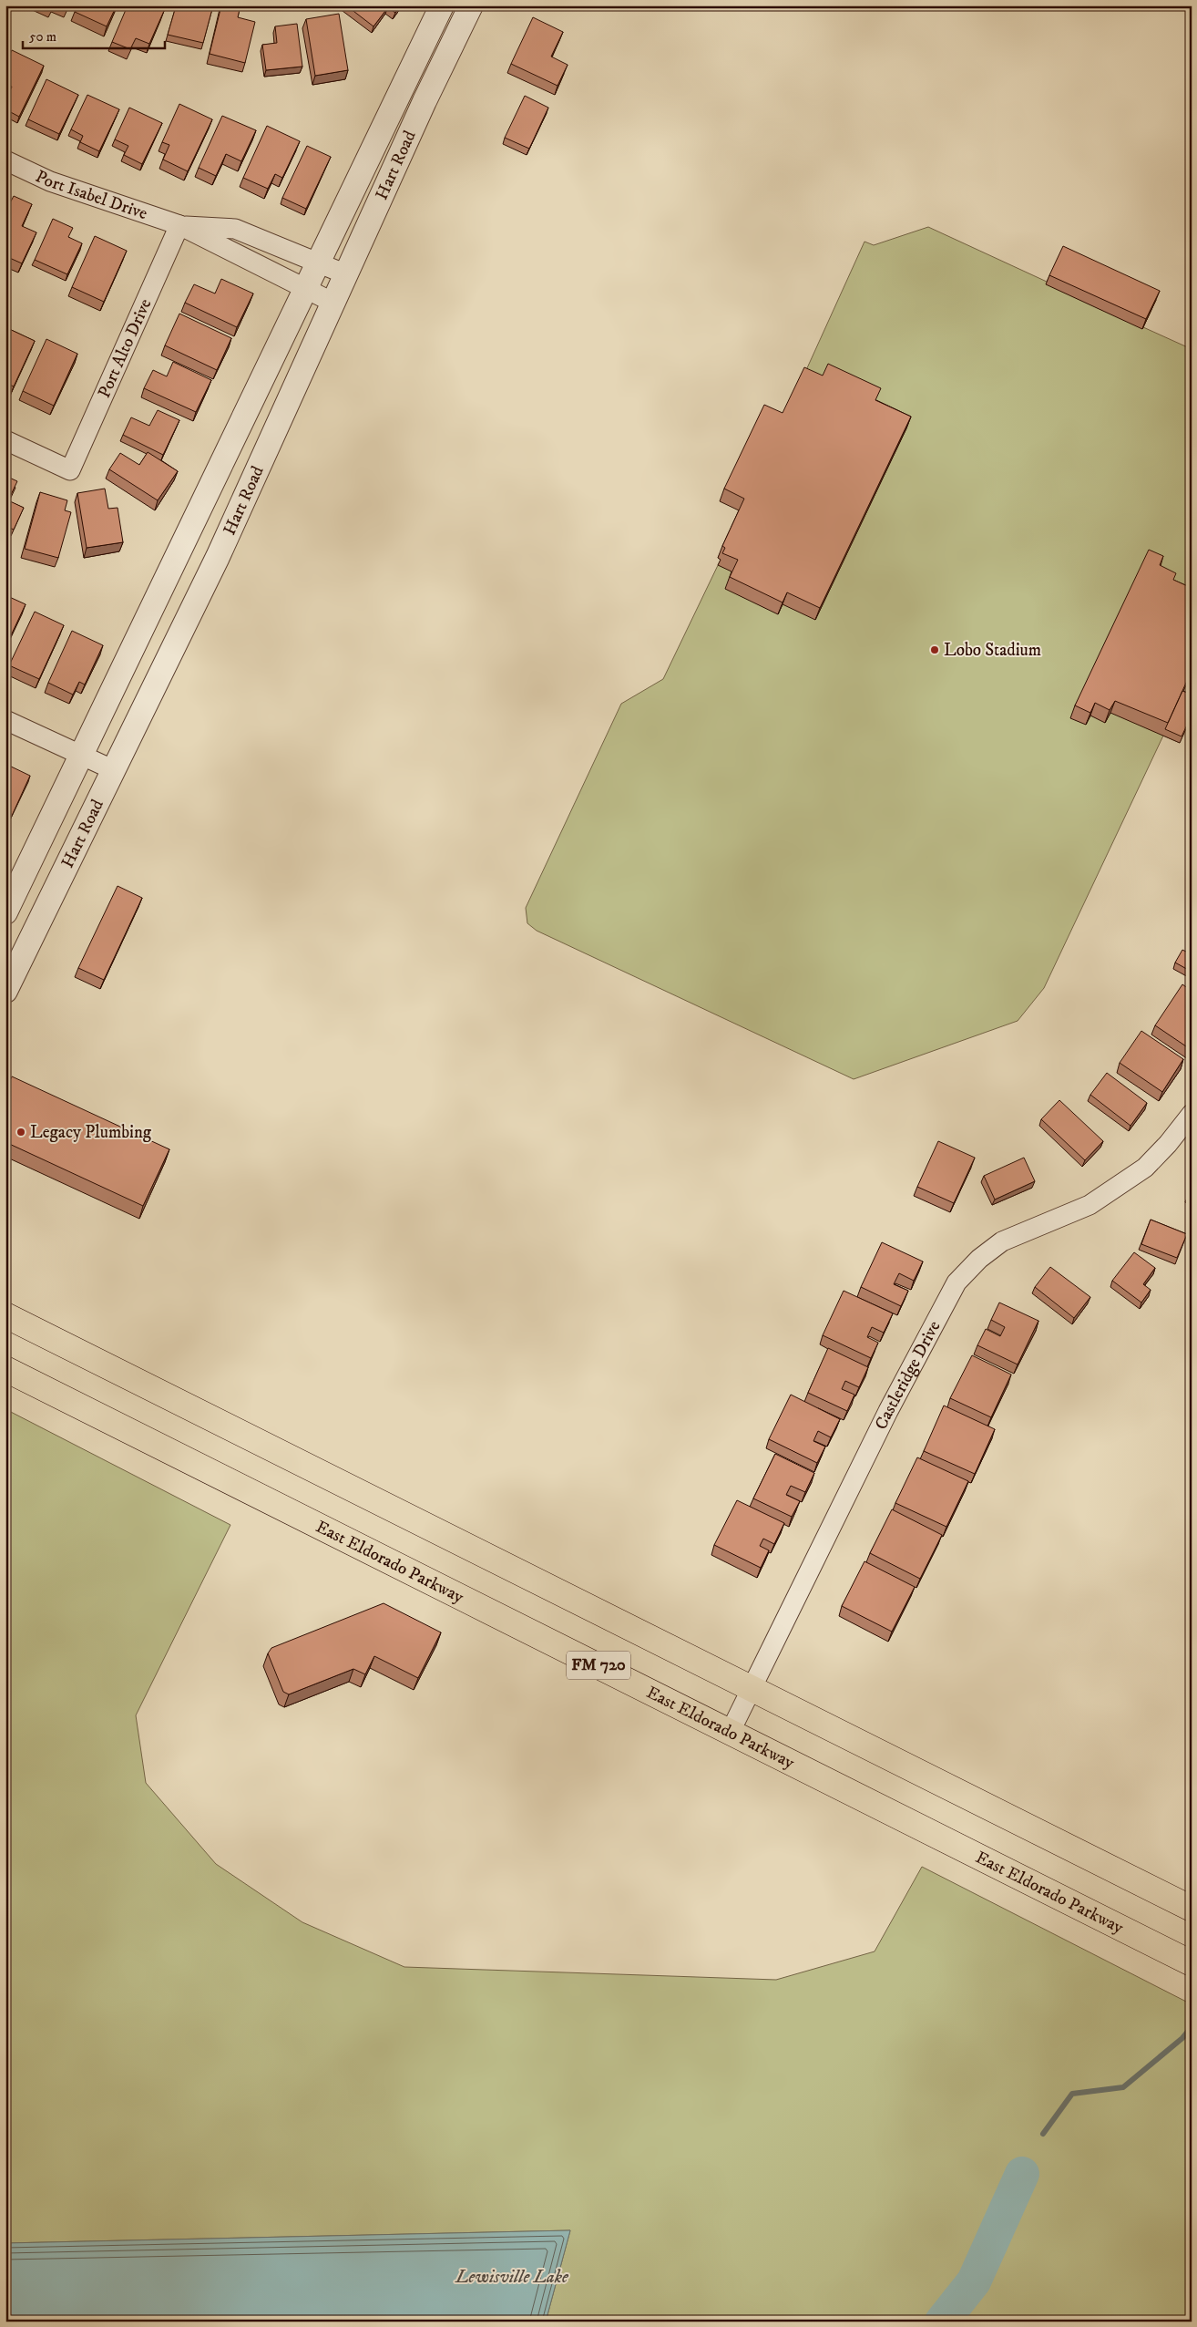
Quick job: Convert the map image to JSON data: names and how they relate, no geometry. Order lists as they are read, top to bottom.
{
  "streets": {
    "main road": ["East Eldorado Parkway", "FM 720"],
    "street": [
      "Hart Road",
      "Port Isabel Drive",
      "Port Alto Drive",
      "Castleridge Drive"
    ]
  },
  "crossings": [
    ["Hart Road", "Port Isabel Drive"],
    ["Port Isabel Drive", "Port Alto Drive"],
    ["Castleridge Drive", "East Eldorado Parkway"],
    ["Castleridge Drive", "FM 720"]
  ],
  "water": ["Lewisville Lake"],
  "places": ["Lobo Stadium", "Legacy Plumbing"],
  "scale_bar": "50 m"
}
